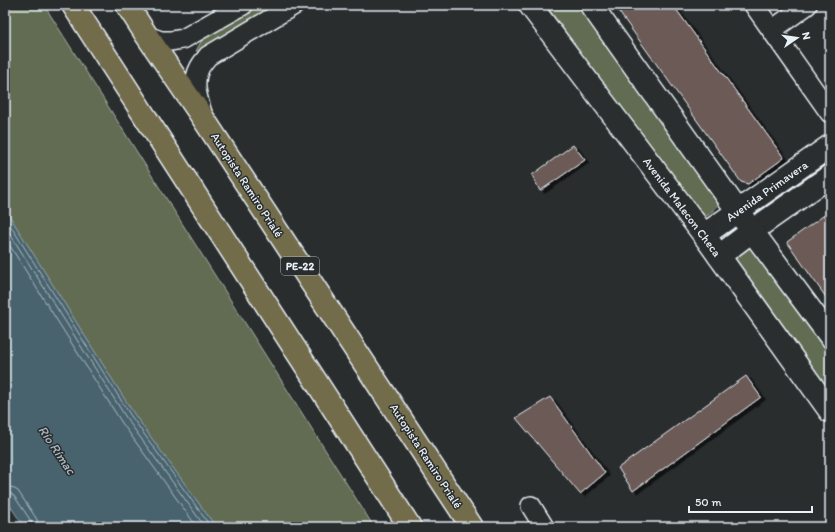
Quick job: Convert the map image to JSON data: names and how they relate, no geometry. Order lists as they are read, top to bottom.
{
  "streets": {
    "highway": ["Autopista Ramiro Prialé", "PE-22"],
    "main road": ["Avenida Primavera", "Avenida Malecon Checa"]
  },
  "crossings": [
    ["Avenida Primavera", "Avenida Malecon Checa"]
  ],
  "water": ["Río Rímac"],
  "scale_bar": "50 m",
  "north": "right"
}
